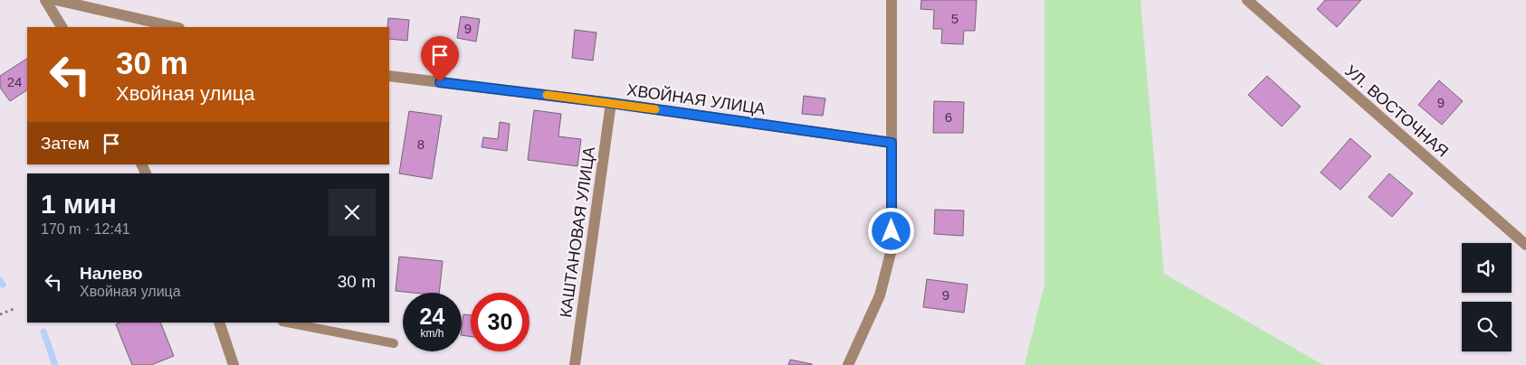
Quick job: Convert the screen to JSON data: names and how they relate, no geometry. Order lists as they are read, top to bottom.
{
  "streets": {
    "street": ["ХВОЙНАЯ УЛИЦА", "УЛ. ВОСТОЧНАЯ", "КАШТАНОВАЯ УЛИЦА"]
  },
  "crossings": [
    ["ХВОЙНАЯ УЛИЦА", "КАШТАНОВАЯ УЛИЦА"]
  ],
  "house_numbers": [
    "5",
    "9",
    "24",
    "9",
    "6",
    "8",
    "9"
  ],
  "page": {
    "turn": ["30 m", "Хвойная улица"],
    "then": "Затем",
    "heading": ["1 мин", "170 m · 12:41"],
    "list": [
      {
        "name": "Налево",
        "note": "Хвойная улица",
        "value": "30 m"
      }
    ],
    "speed": "24 km/h",
    "limit": "30"
  }
}
